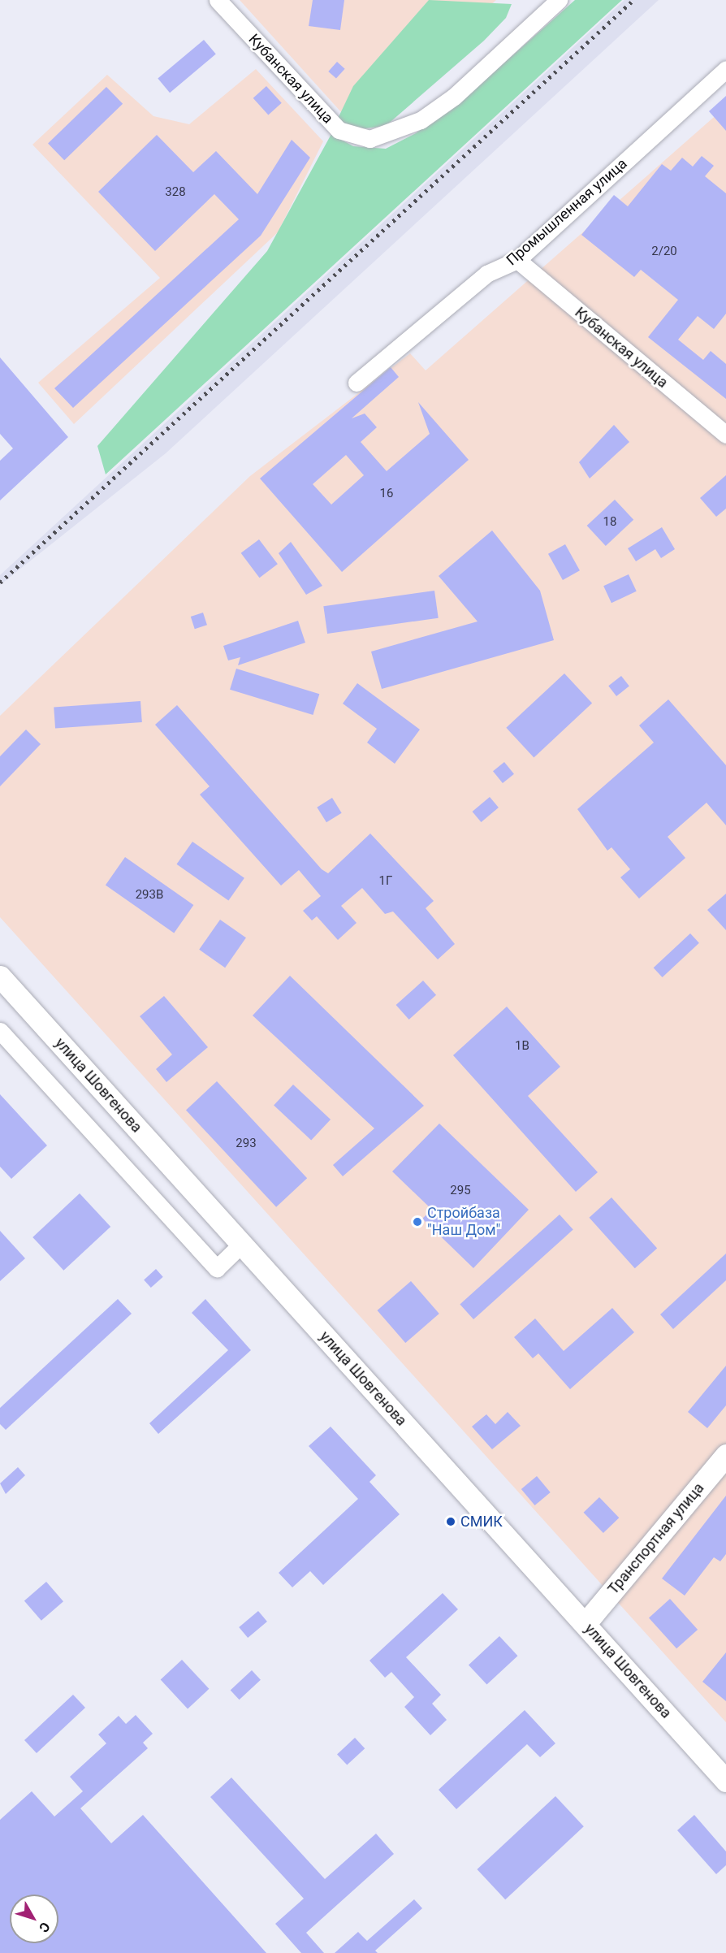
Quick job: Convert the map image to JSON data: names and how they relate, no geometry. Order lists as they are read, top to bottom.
{
  "streets": {
    "street": [
      "Кубанская улица",
      "Промышленная улица",
      "улица Шовгенова",
      "Транспортная улица"
    ]
  },
  "crossings": [
    ["Кубанская улица", "Промышленная улица"],
    ["улица Шовгенова", "Транспортная улица"]
  ],
  "places": ["Стройбаза \"Наш Дом\"", "СМИК"],
  "house_numbers": [
    "328",
    "2/20",
    "16",
    "18",
    "1Г",
    "293В",
    "1В",
    "293",
    "295"
  ],
  "north": "bottom right"
}
